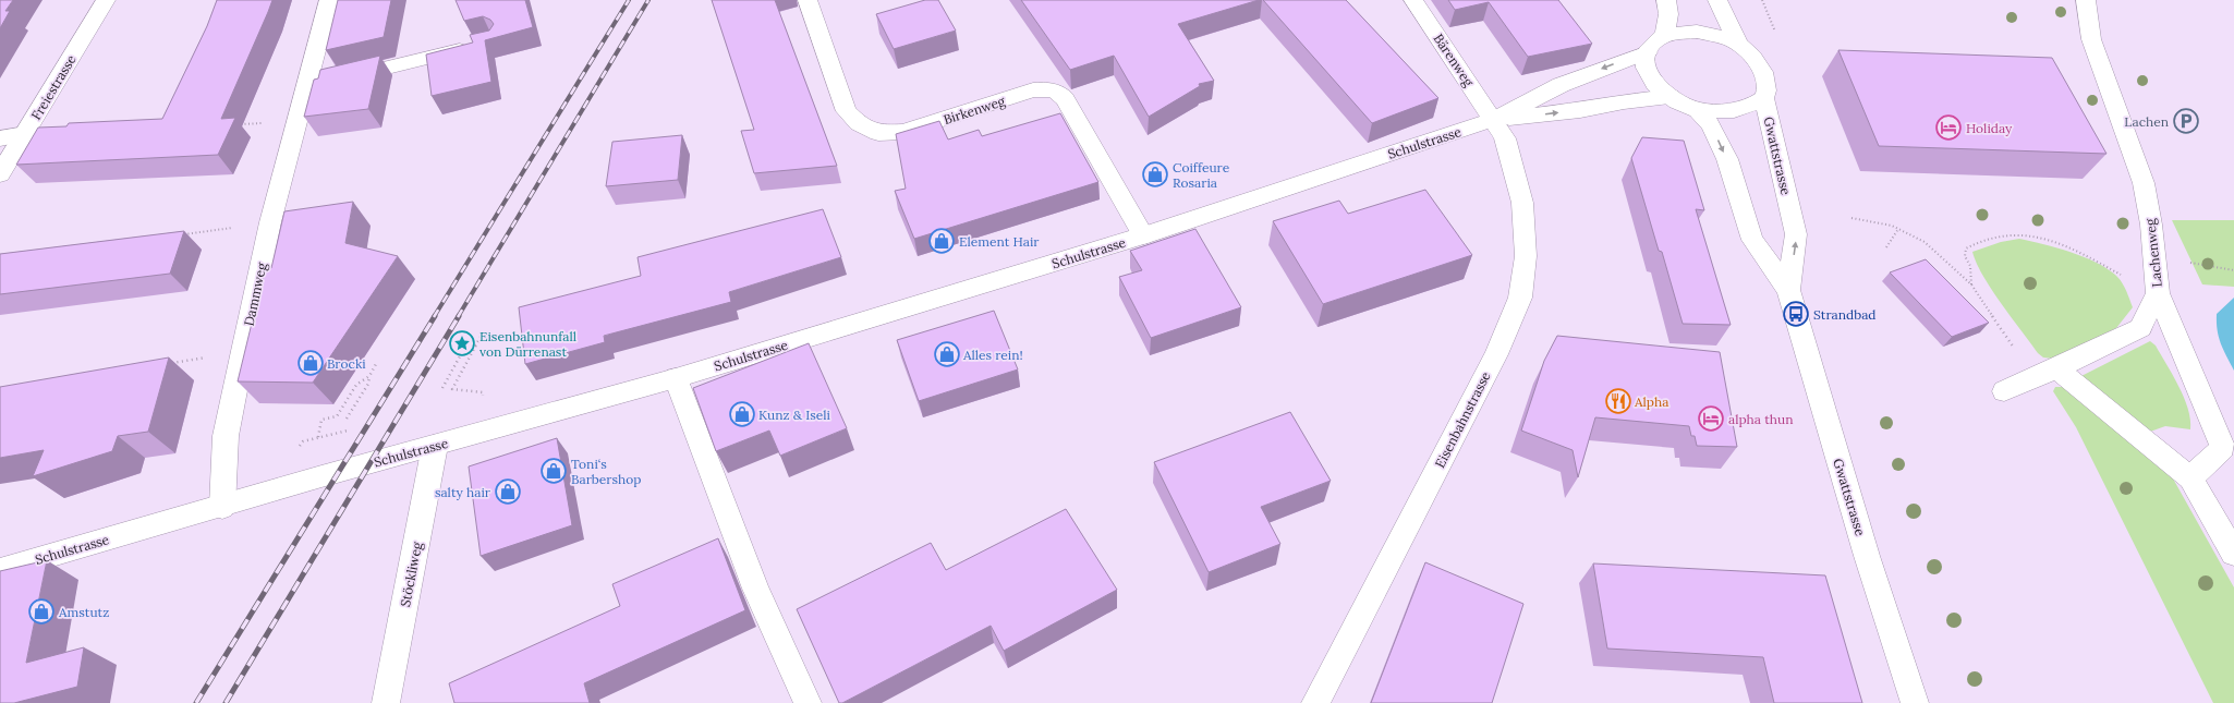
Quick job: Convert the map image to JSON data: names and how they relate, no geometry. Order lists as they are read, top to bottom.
{
  "streets": {
    "street": [
      "Bärenweg",
      "Freiestrasse",
      "Birkenweg",
      "Schulstrasse",
      "Gwattstrasse",
      "Lachenweg",
      "Dammweg",
      "Eisenbahnstrasse",
      "Stöckliweg"
    ]
  },
  "crossings": [
    ["Bärenweg", "Schulstrasse"],
    ["Bärenweg", "Eisenbahnstrasse"],
    ["Birkenweg", "Schulstrasse"],
    ["Schulstrasse", "Gwattstrasse"],
    ["Schulstrasse", "Dammweg"],
    ["Schulstrasse", "Eisenbahnstrasse"],
    ["Schulstrasse", "Stöckliweg"]
  ],
  "places": {
    "parking": ["Lachen"],
    "hotel": ["Holiday", "alpha thun"],
    "shop": [
      "Coiffeure Rosaria",
      "Element Hair",
      "Alles rein!",
      "Brocki",
      "Kunz & Iseli",
      "Toni‘s Barbershop",
      "salty hair",
      "Amstutz"
    ],
    "bus stop": ["Strandbad"],
    "place": ["Eisenbahnunfall von Dürrenast"],
    "restaurant": ["Alpha"]
  }
}
